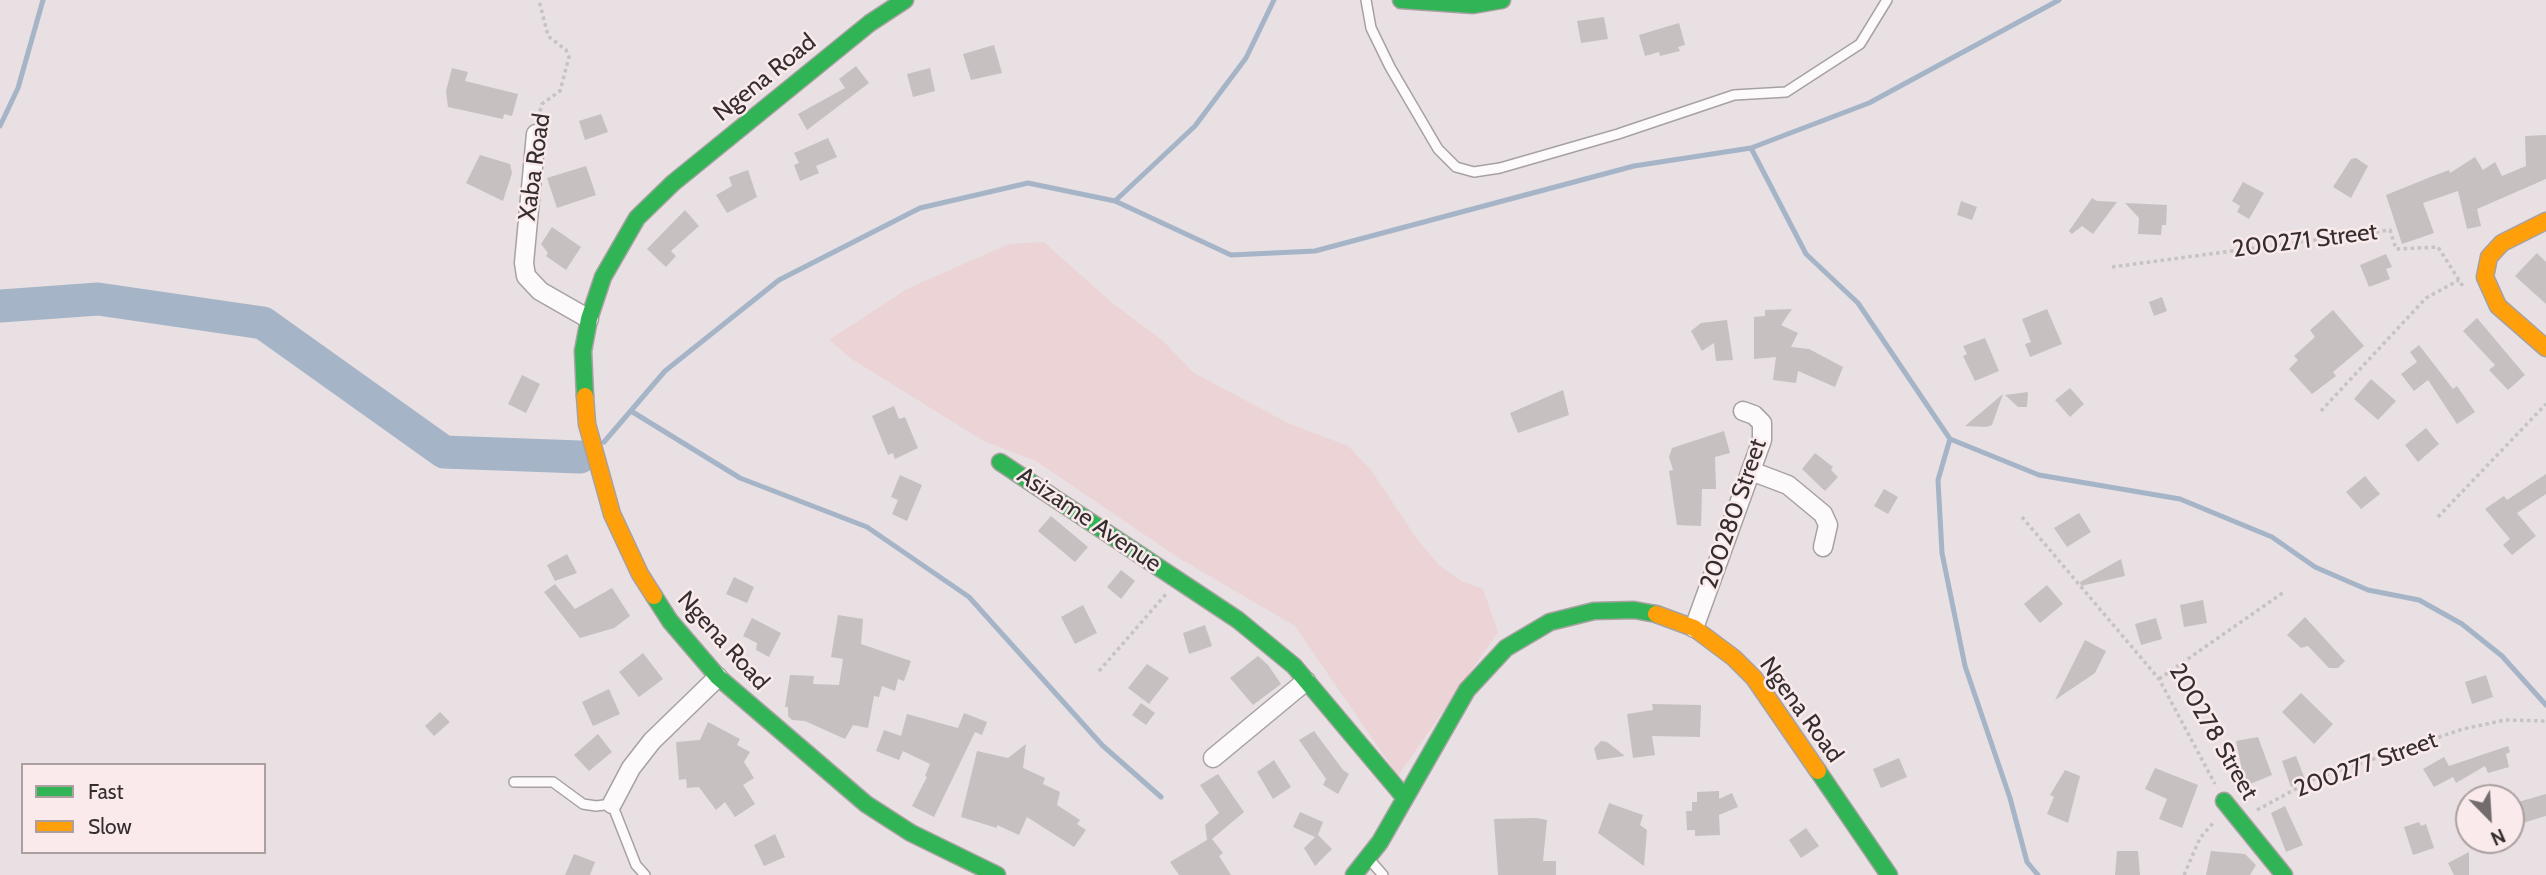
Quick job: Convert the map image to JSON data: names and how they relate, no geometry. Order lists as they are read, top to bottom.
{
  "streets": {
    "street": [
      "Ngena Road",
      "Xaba Road",
      "200280 Street",
      "Asizame Avenue",
      "200278 Street"
    ],
    "path": ["200271 Street", "200277 Street"]
  },
  "crossings": [
    ["Ngena Road", "Xaba Road"],
    ["Ngena Road", "200280 Street"],
    ["Ngena Road", "Asizame Avenue"],
    ["200278 Street", "200277 Street"]
  ],
  "legend": ["Fast", "Slow"],
  "north": "bottom right"
}
